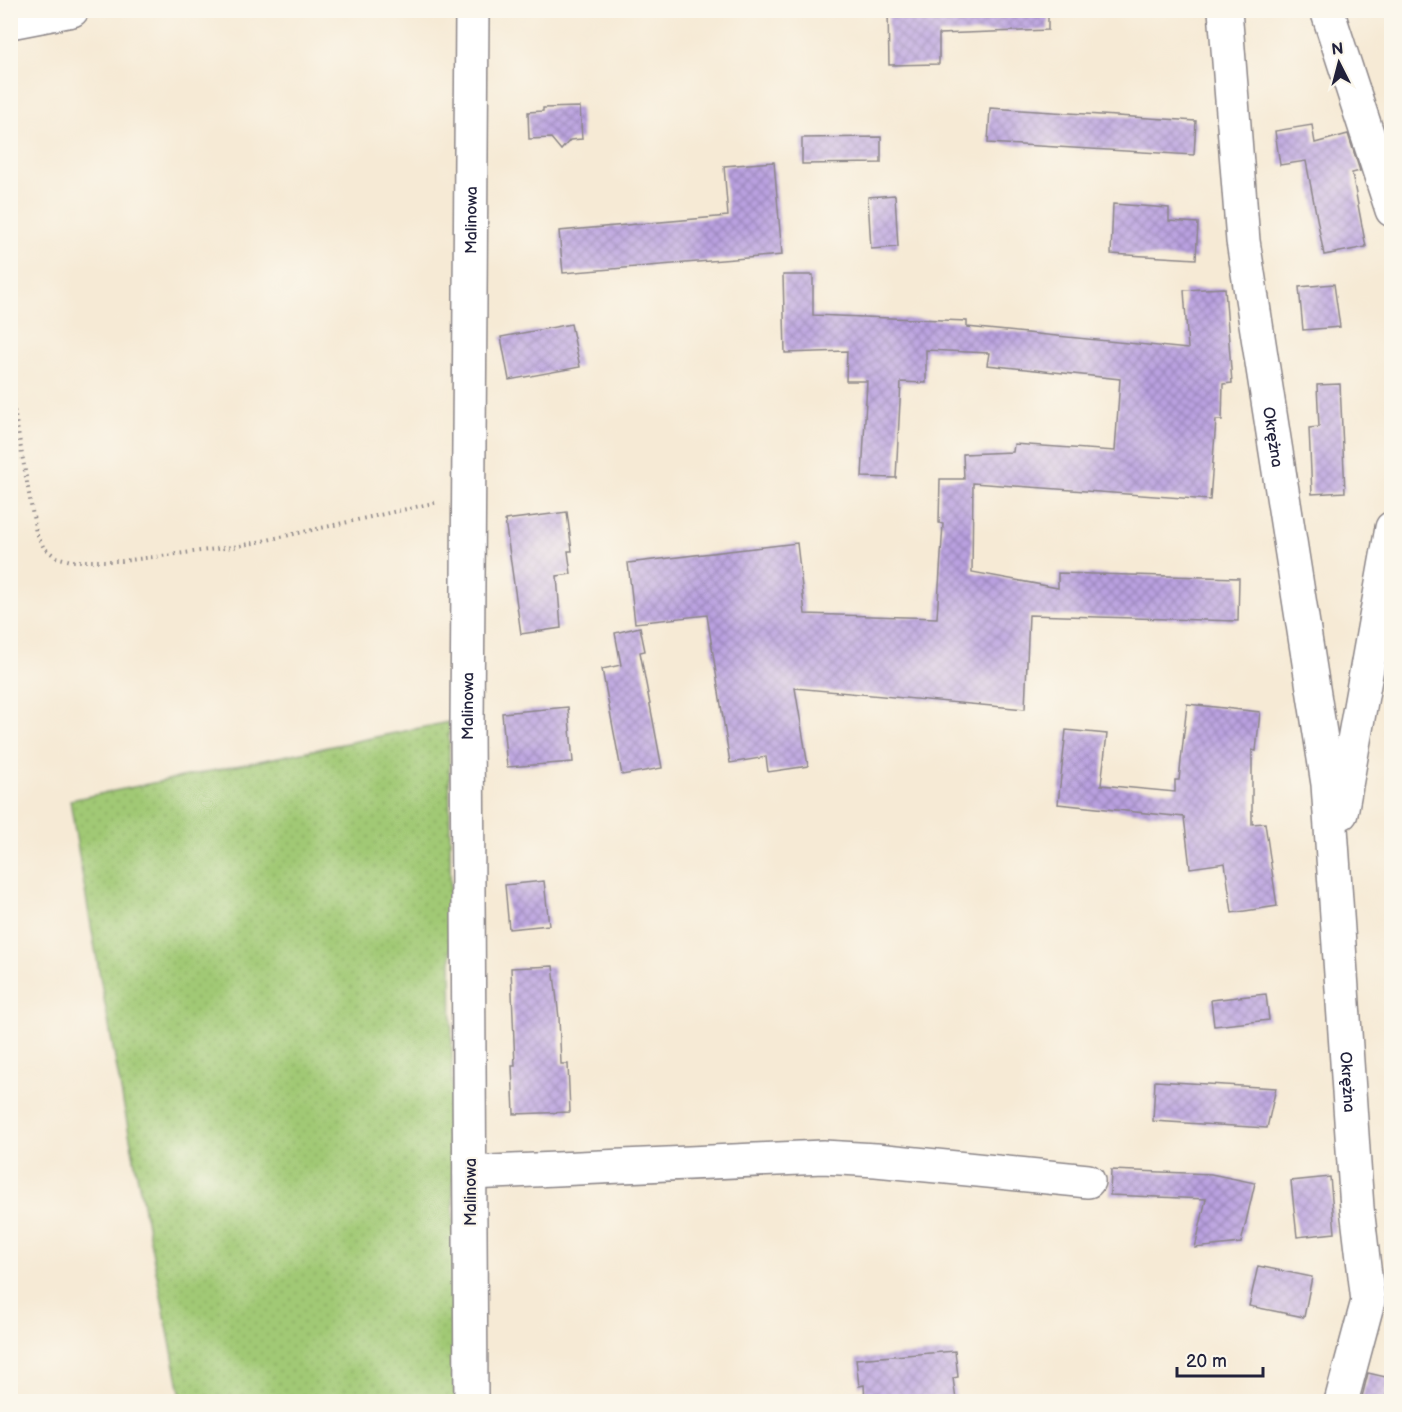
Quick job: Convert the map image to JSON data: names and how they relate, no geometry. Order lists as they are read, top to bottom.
{
  "streets": {
    "street": ["Malinowa", "Okrężna"]
  },
  "scale_bar": "20 m",
  "north": "top"
}
